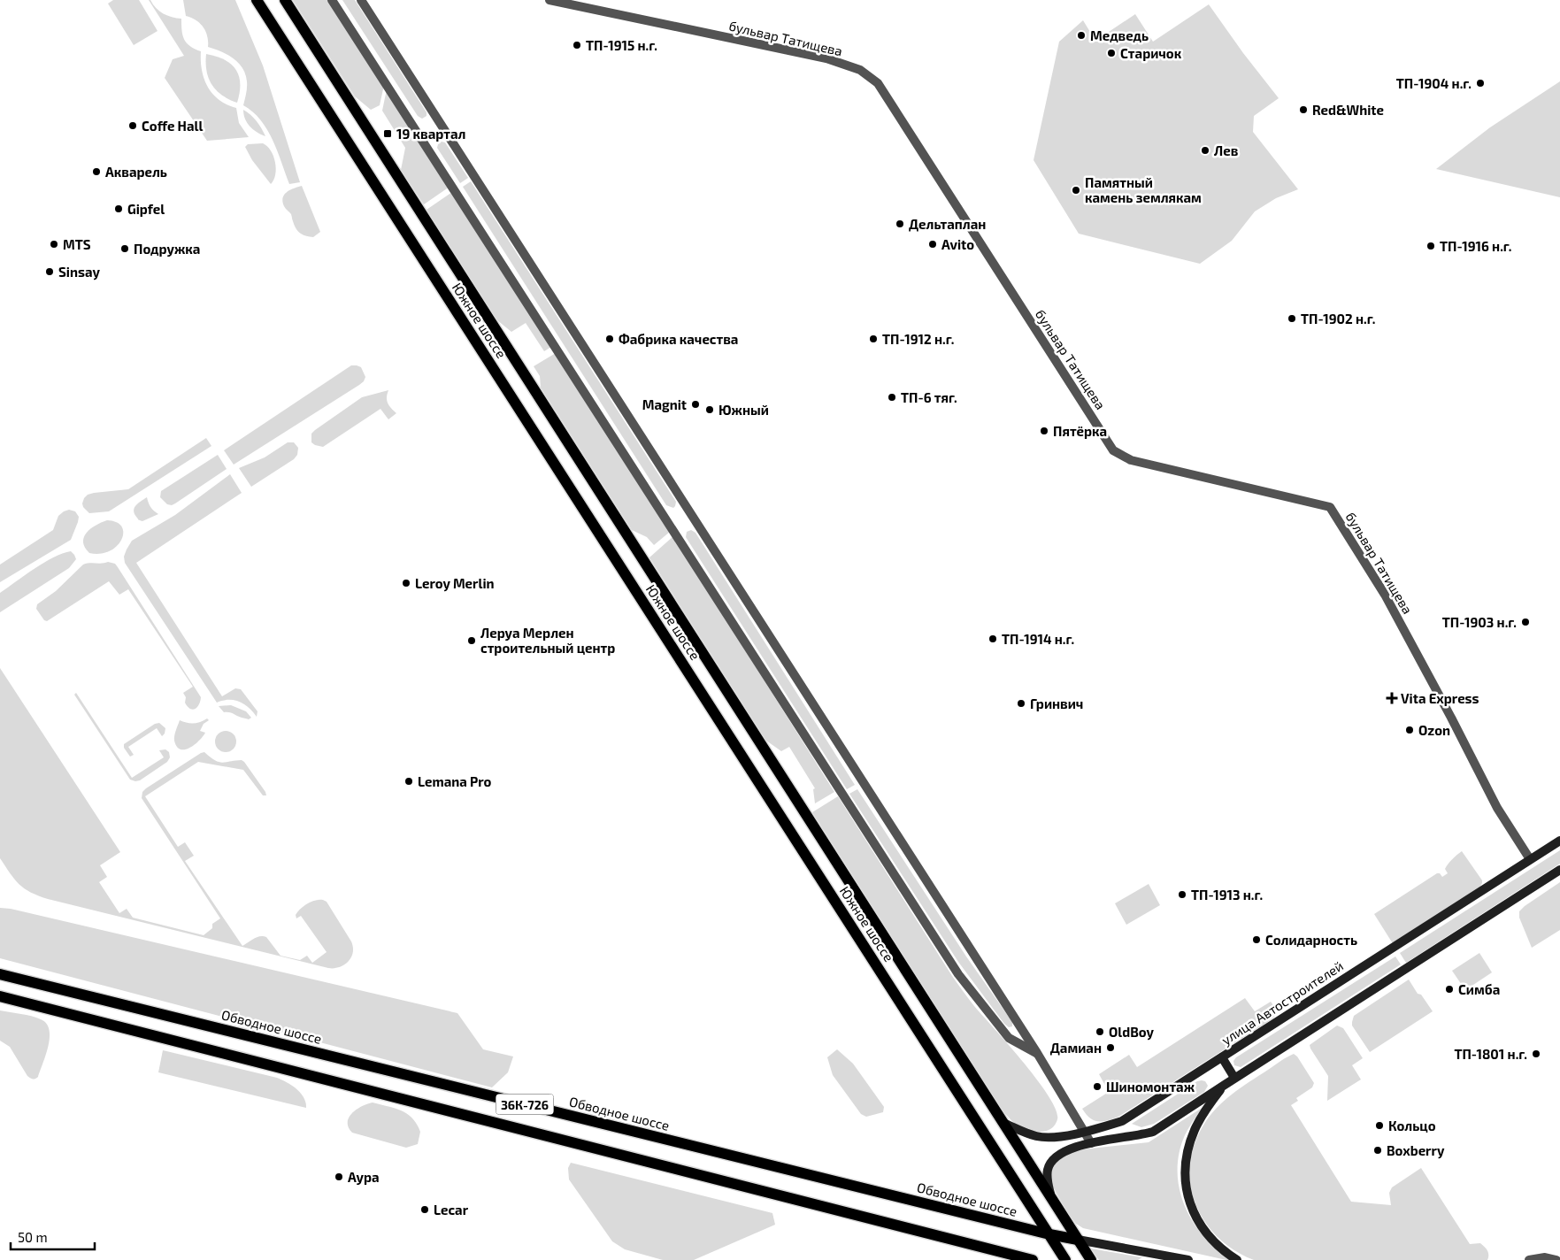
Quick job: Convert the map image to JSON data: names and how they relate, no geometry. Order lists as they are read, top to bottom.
{
  "streets": {
    "main road": [
      "Южное шоссе",
      "улица Автостроителей",
      "Обводное шоссе",
      "36К-726"
    ],
    "street": ["бульвар Татищева"]
  },
  "crossings": [
    ["бульвар Татищева", "улица Автостроителей"],
    ["Южное шоссе", "улица Автостроителей"],
    ["Южное шоссе", "Обводное шоссе"]
  ],
  "places": {
    "other": [
      "Медведь",
      "ТП-1915 н.г.",
      "Старичок",
      "ТП-1904 н.г.",
      "Red&White",
      "Coffe Hall",
      "Лев",
      "Акварель",
      "Памятный камень землякам",
      "Gipfel",
      "Дельтаплан",
      "MTS",
      "Avito",
      "ТП-1916 н.г.",
      "Подружка",
      "Sinsay",
      "ТП-1902 н.г.",
      "Фабрика качества",
      "ТП-1912 н.г.",
      "ТП-6 тяг.",
      "Magnit",
      "Южный",
      "Пятёрка",
      "Leroy Merlin",
      "ТП-1903 н.г.",
      "ТП-1914 н.г.",
      "Леруа Мерлен строительный центр",
      "Гринвич",
      "Ozon",
      "Lemana Pro",
      "ТП-1913 н.г.",
      "Солидарность",
      "Симба",
      "OldBoy",
      "Дамиан",
      "ТП-1801 н.г.",
      "Шиномонтаж",
      "Кольцо",
      "Boxberry",
      "Аура",
      "Lecar"
    ],
    "transit": ["19 квартал"],
    "health": ["Vita Express"]
  },
  "scale_bar": "50 m"
}
